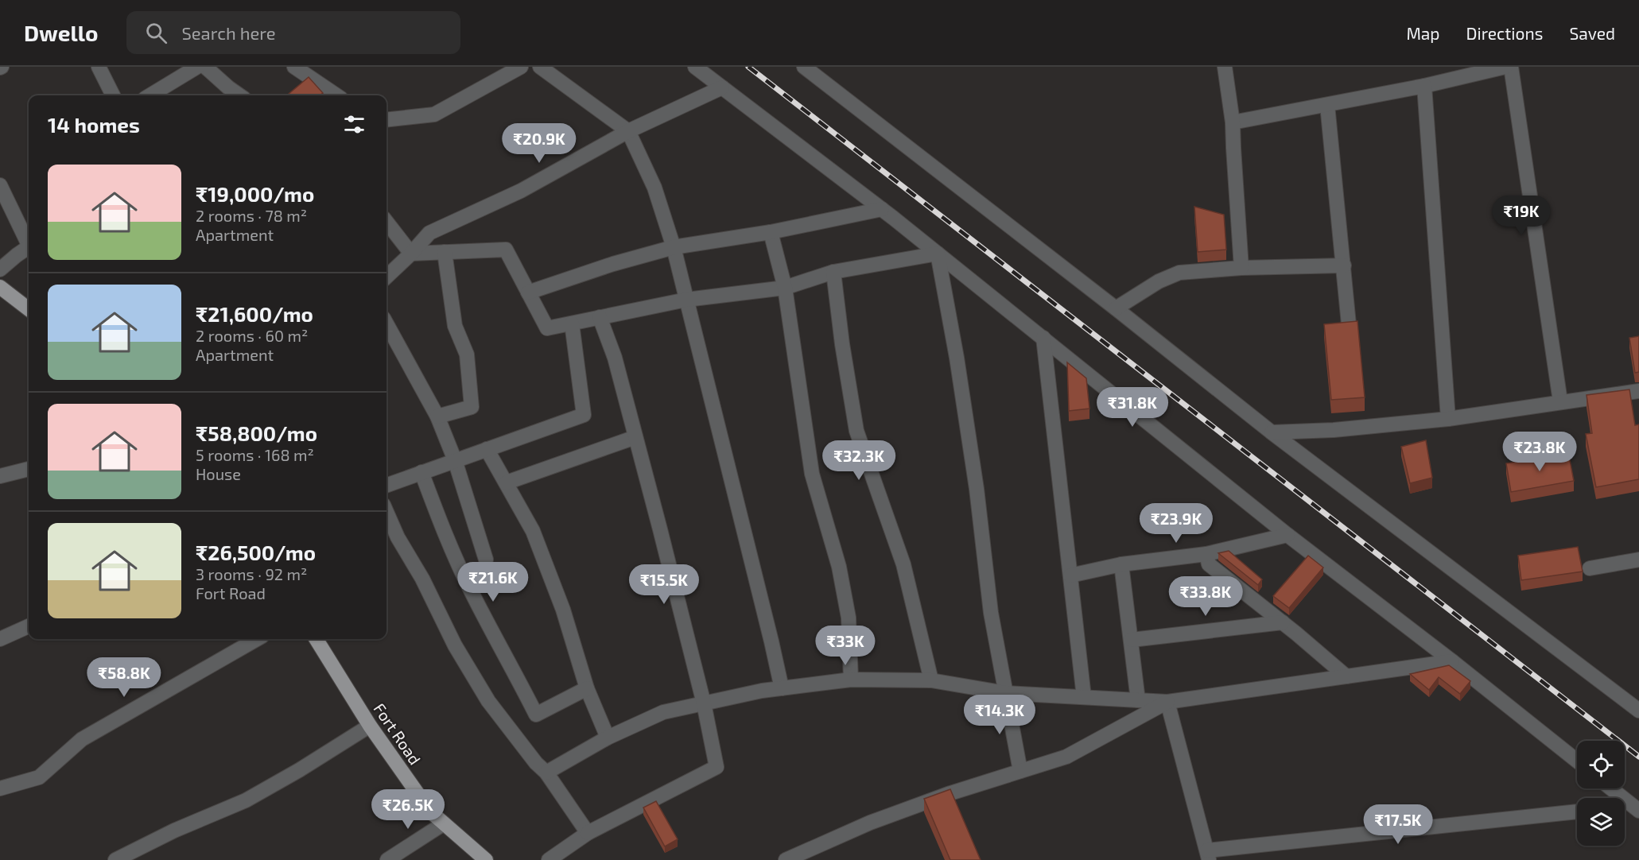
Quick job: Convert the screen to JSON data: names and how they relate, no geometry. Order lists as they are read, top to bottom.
{
  "streets": {
    "main road": ["Fort Road"]
  },
  "page": {
    "header": "Dwello",
    "search": "Search here",
    "nav": ["Map", "Directions", "Saved"],
    "heading": "14 homes",
    "price": [
      "₹20.9K",
      "₹19K",
      "₹31.8K",
      "₹23.8K",
      "₹32.3K",
      "₹23.9K",
      "₹21.6K",
      "₹15.5K",
      "₹33.8K",
      "₹33K",
      "₹58.8K",
      "₹14.3K",
      "₹26.5K",
      "₹17.5K"
    ],
    "list": [
      {
        "name": "₹19,000/mo",
        "note": "2 rooms · 78 m² · Apartment"
      },
      {
        "name": "₹21,600/mo",
        "note": "2 rooms · 60 m² · Apartment"
      },
      {
        "name": "₹58,800/mo",
        "note": "5 rooms · 168 m² · House"
      },
      {
        "name": "₹26,500/mo",
        "note": "3 rooms · 92 m² · Fort Road"
      }
    ]
  }
}
